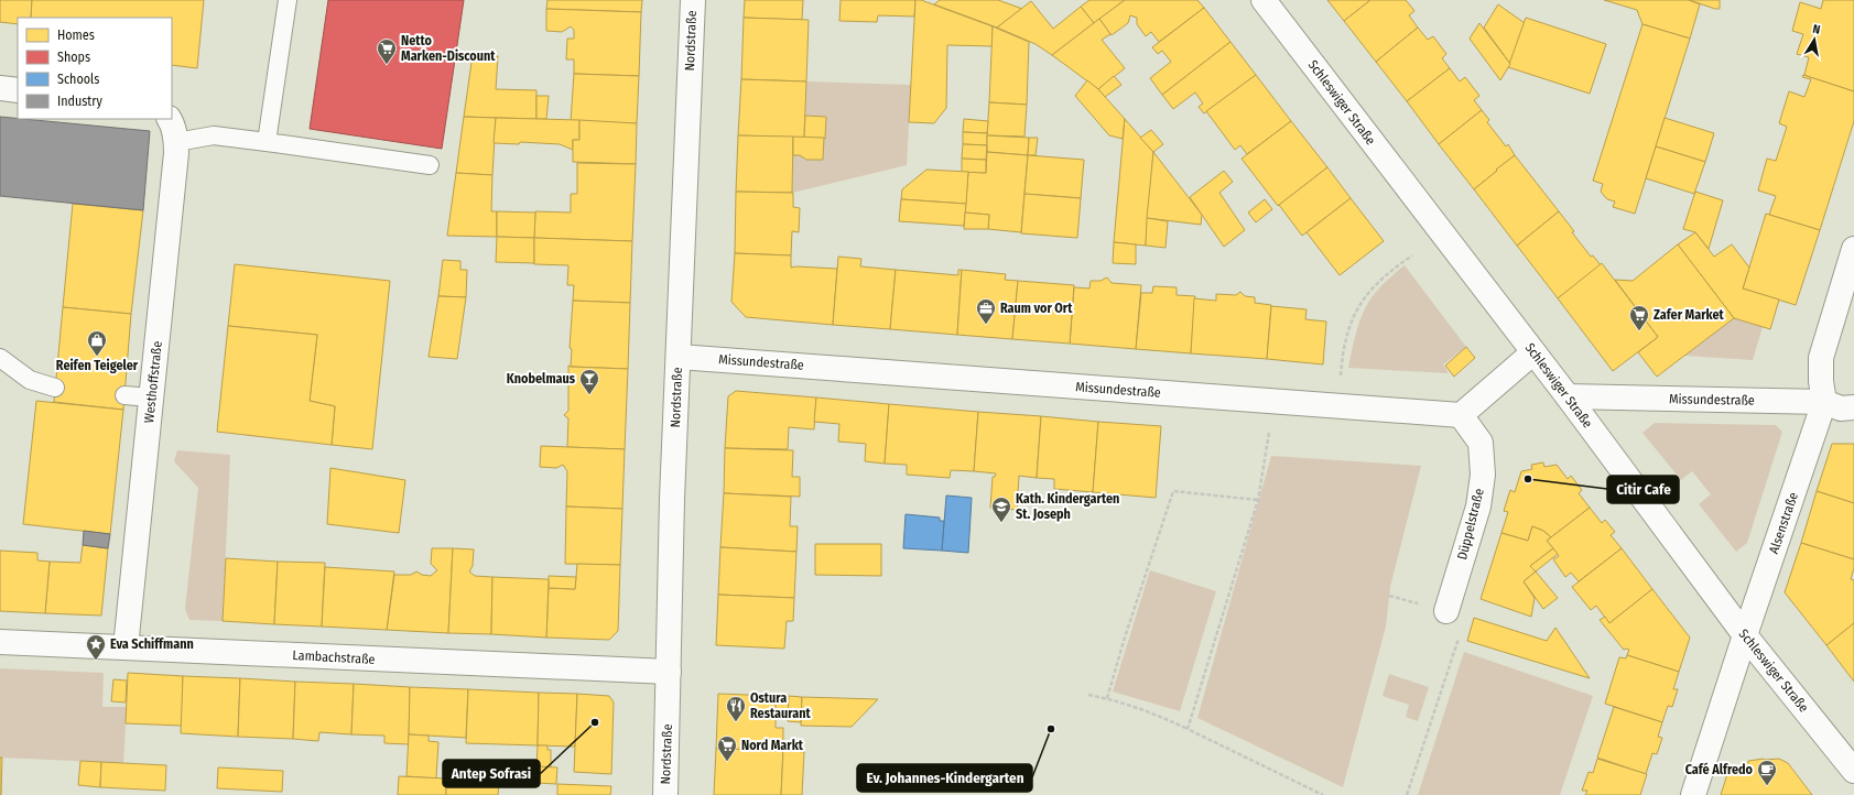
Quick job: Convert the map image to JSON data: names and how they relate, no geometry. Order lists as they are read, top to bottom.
{
  "streets": {
    "street": [
      "Nordstraße",
      "Schleswiger Straße",
      "Missundestraße",
      "Westhoffstraße",
      "Alsenstraße",
      "Düppelstraße",
      "Lambachstraße"
    ]
  },
  "crossings": [
    ["Nordstraße", "Missundestraße"],
    ["Nordstraße", "Lambachstraße"],
    ["Schleswiger Straße", "Missundestraße"],
    ["Schleswiger Straße", "Alsenstraße"],
    ["Missundestraße", "Alsenstraße"],
    ["Missundestraße", "Düppelstraße"],
    ["Westhoffstraße", "Lambachstraße"]
  ],
  "places": {
    "supermarket": ["Netto Marken-Discount", "Zafer Market", "Nord Markt"],
    "office": ["Raum vor Ort"],
    "shop": ["Reifen Teigeler"],
    "bar": ["Knobelmaus"],
    "other": ["Citir Cafe", "Antep Sofrasi", "Ev. Johannes-Kindergarten"],
    "school or university": ["Kath. Kindergarten St. Joseph"],
    "place": ["Eva Schiffmann"],
    "restaurant": ["Ostura Restaurant"],
    "cafe": ["Café Alfredo"]
  },
  "legend": [
    "Homes",
    "Shops",
    "Schools",
    "Industry"
  ],
  "north": "top"
}
